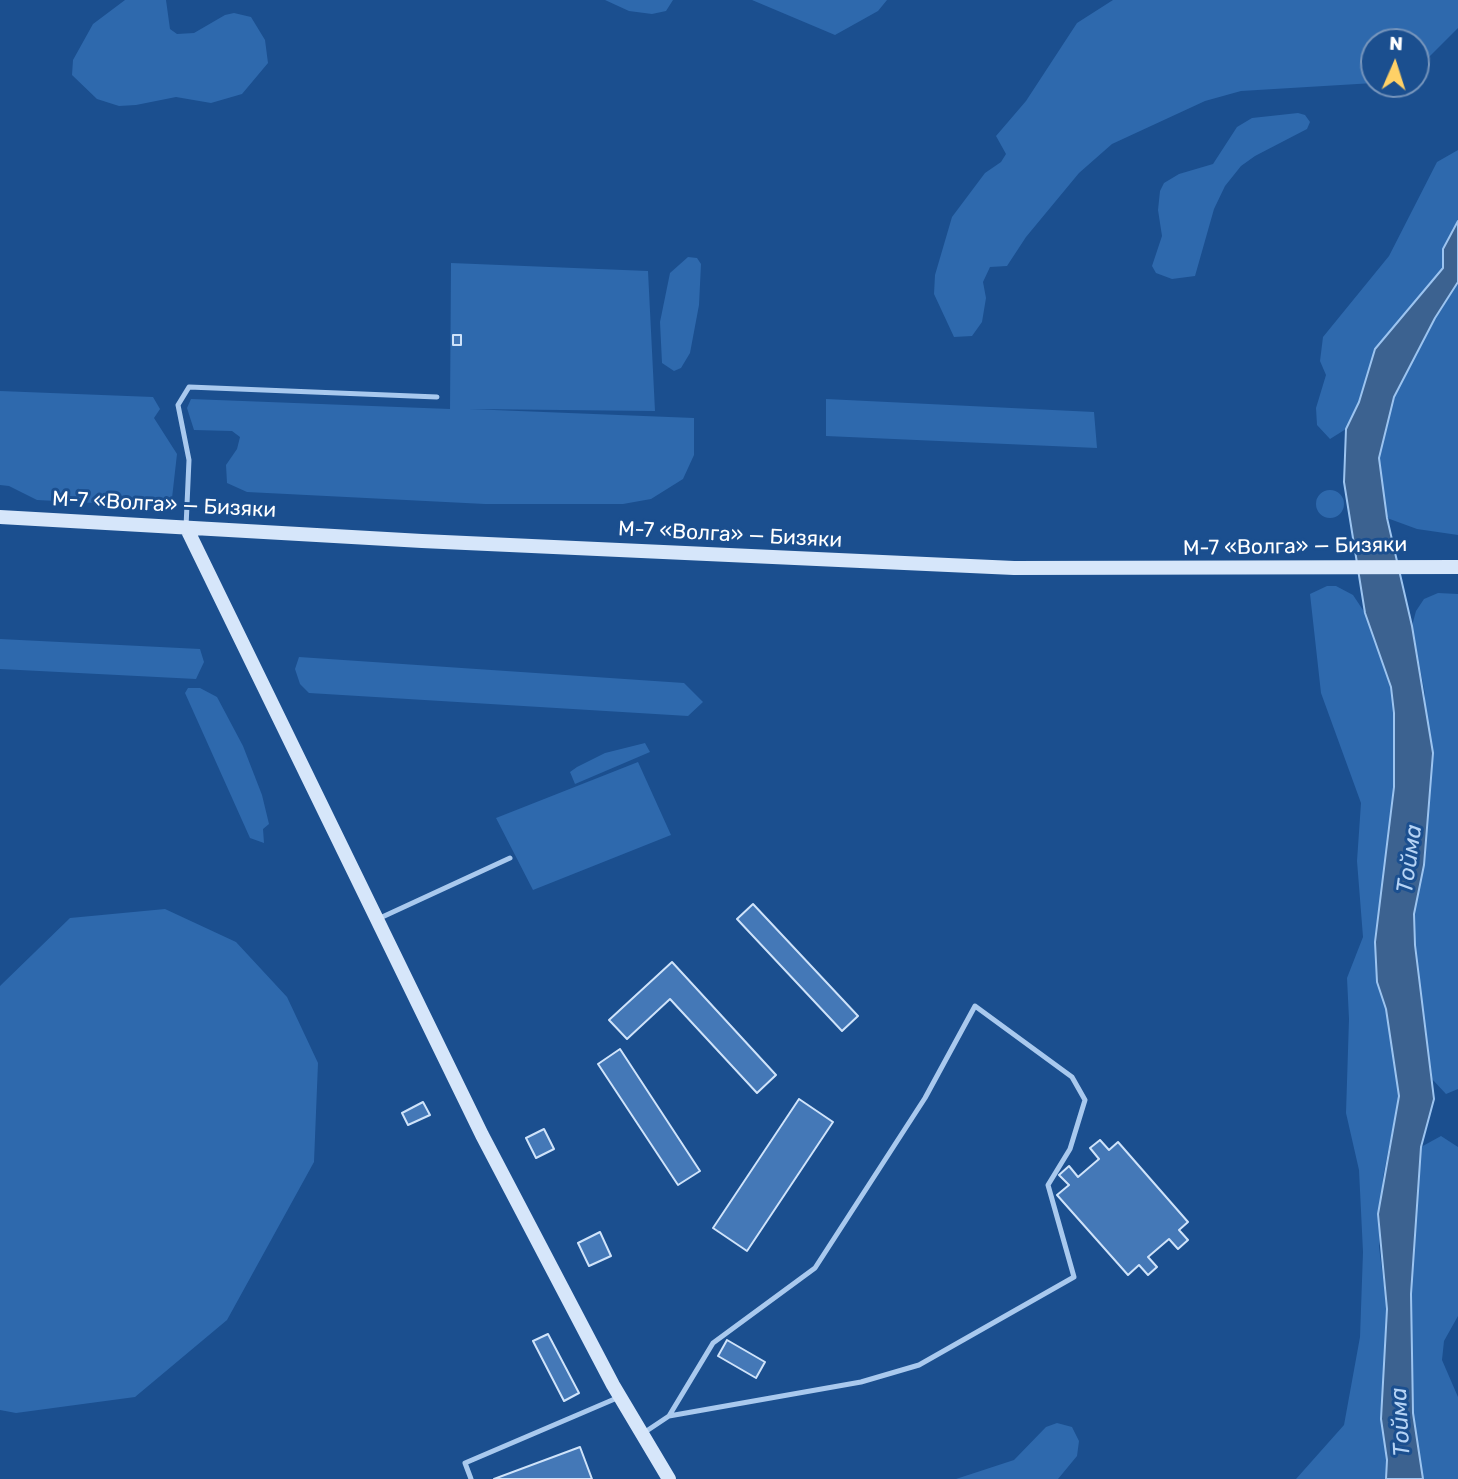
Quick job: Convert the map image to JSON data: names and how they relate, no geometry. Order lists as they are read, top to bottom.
{
  "streets": {
    "main road": ["М-7 «Волга» — Бизяки"]
  },
  "water": ["Тойма"],
  "north": "top"
}
